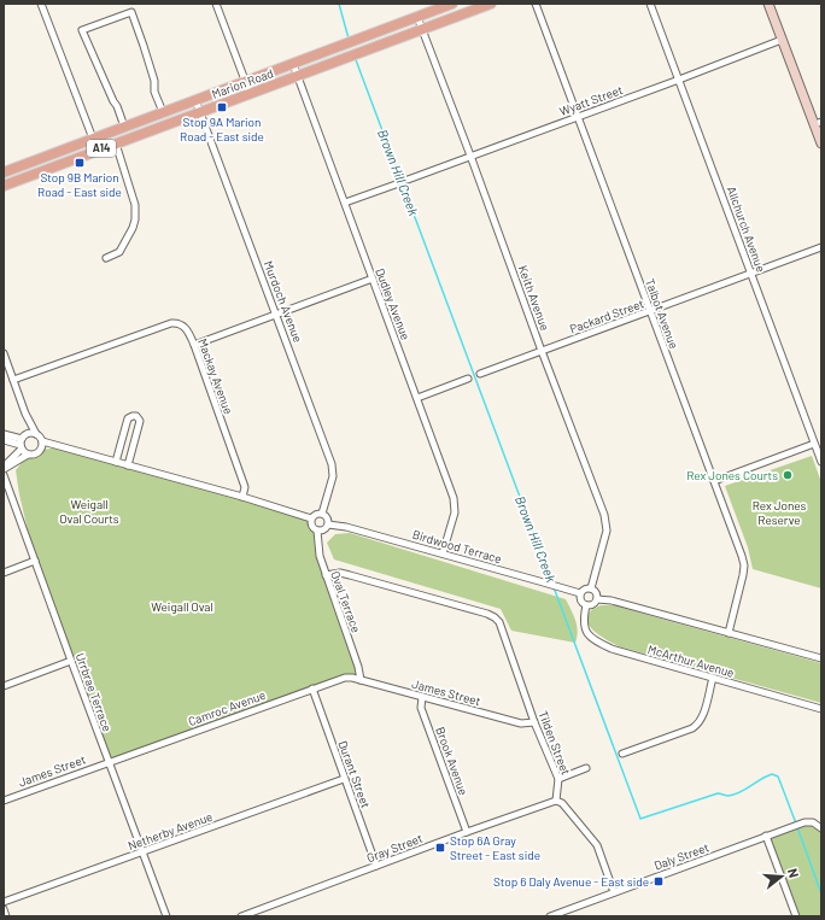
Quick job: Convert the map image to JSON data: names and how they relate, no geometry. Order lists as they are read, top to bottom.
{
  "streets": {
    "main road": ["Marion Road", "A14"],
    "street": [
      "Wyatt Street",
      "Allchurch Avenue",
      "Keith Avenue",
      "Murdoch Avenue",
      "Dudley Avenue",
      "Talbot Avenue",
      "Packard Street",
      "Mackay Avenue",
      "Birdwood Terrace",
      "Oval Terrace",
      "McArthur Avenue",
      "Urrbrae Terrace",
      "James Street",
      "Camroc Avenue",
      "Tilden Street",
      "Brook Avenue",
      "Durant Street",
      "Netherby Avenue",
      "Gray Street",
      "Daly Street"
    ]
  },
  "crossings": [
    ["Marion Road", "Keith Avenue"],
    ["Marion Road", "Murdoch Avenue"],
    ["Marion Road", "Dudley Avenue"],
    ["Wyatt Street", "Allchurch Avenue"],
    ["Wyatt Street", "Keith Avenue"],
    ["Wyatt Street", "Talbot Avenue"],
    ["Allchurch Avenue", "Packard Street"],
    ["Keith Avenue", "Packard Street"],
    ["Keith Avenue", "Birdwood Terrace"],
    ["Keith Avenue", "McArthur Avenue"],
    ["Murdoch Avenue", "Birdwood Terrace"],
    ["Murdoch Avenue", "Oval Terrace"],
    ["Dudley Avenue", "Birdwood Terrace"],
    ["Talbot Avenue", "Packard Street"],
    ["Birdwood Terrace", "Oval Terrace"],
    ["Birdwood Terrace", "McArthur Avenue"],
    ["Oval Terrace", "James Street"],
    ["Oval Terrace", "Tilden Street"],
    ["Urrbrae Terrace", "James Street"],
    ["Urrbrae Terrace", "Camroc Avenue"],
    ["Urrbrae Terrace", "Netherby Avenue"],
    ["James Street", "Camroc Avenue"],
    ["James Street", "Tilden Street"],
    ["James Street", "Brook Avenue"],
    ["Camroc Avenue", "Durant Street"],
    ["Tilden Street", "Gray Street"],
    ["Brook Avenue", "Gray Street"],
    ["Durant Street", "Netherby Avenue"],
    ["Durant Street", "Gray Street"]
  ],
  "water": ["Brown Hill Creek"],
  "parks": ["Weigall Oval Courts", "Rex Jones Reserve", "Weigall Oval"],
  "places": {
    "transit": [
      "Stop 9A Marion Road - East side",
      "Stop 9B Marion Road - East side",
      "Stop 6A Gray Street - East side",
      "Stop 6 Daly Avenue - East side"
    ],
    "other": ["Rex Jones Courts"]
  },
  "north": "right"
}
